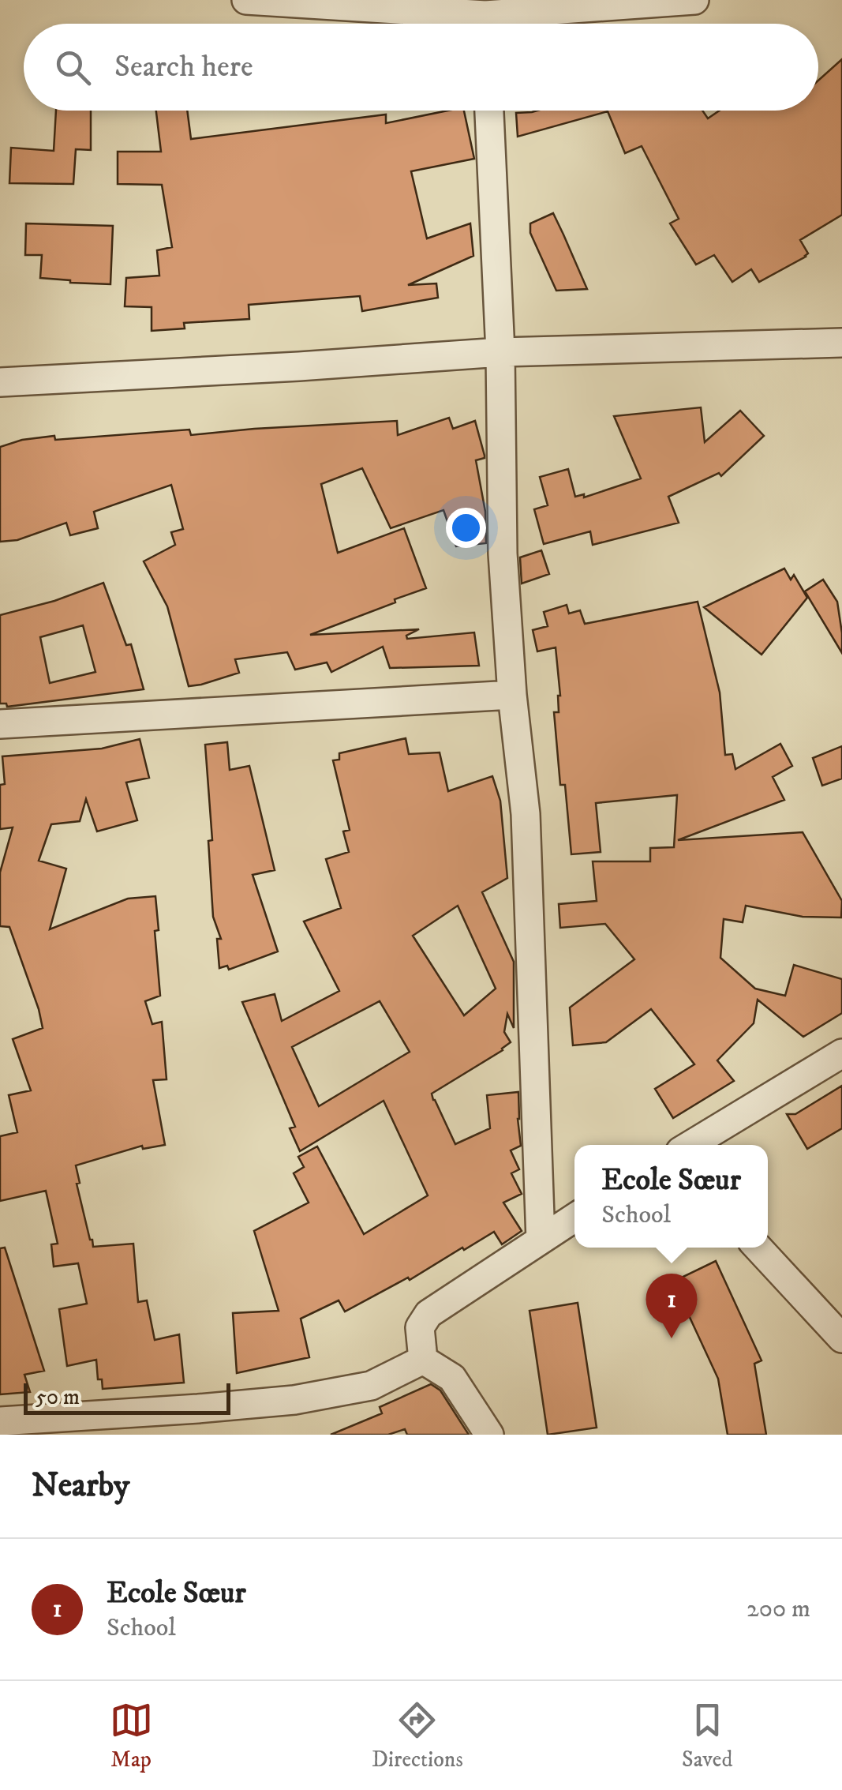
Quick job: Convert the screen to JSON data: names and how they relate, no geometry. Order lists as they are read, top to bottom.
{
  "scale_bar": "50 m",
  "page": {
    "search": "Search here",
    "popup": ["Ecole Sœur", "School"],
    "pins": "1",
    "scale": "50 m",
    "heading": "Nearby",
    "list": [
      {
        "mark": "1",
        "name": "Ecole Sœur",
        "note": "School",
        "value": "200 m"
      }
    ],
    "nav": ["Map", "Directions", "Saved"]
  }
}
